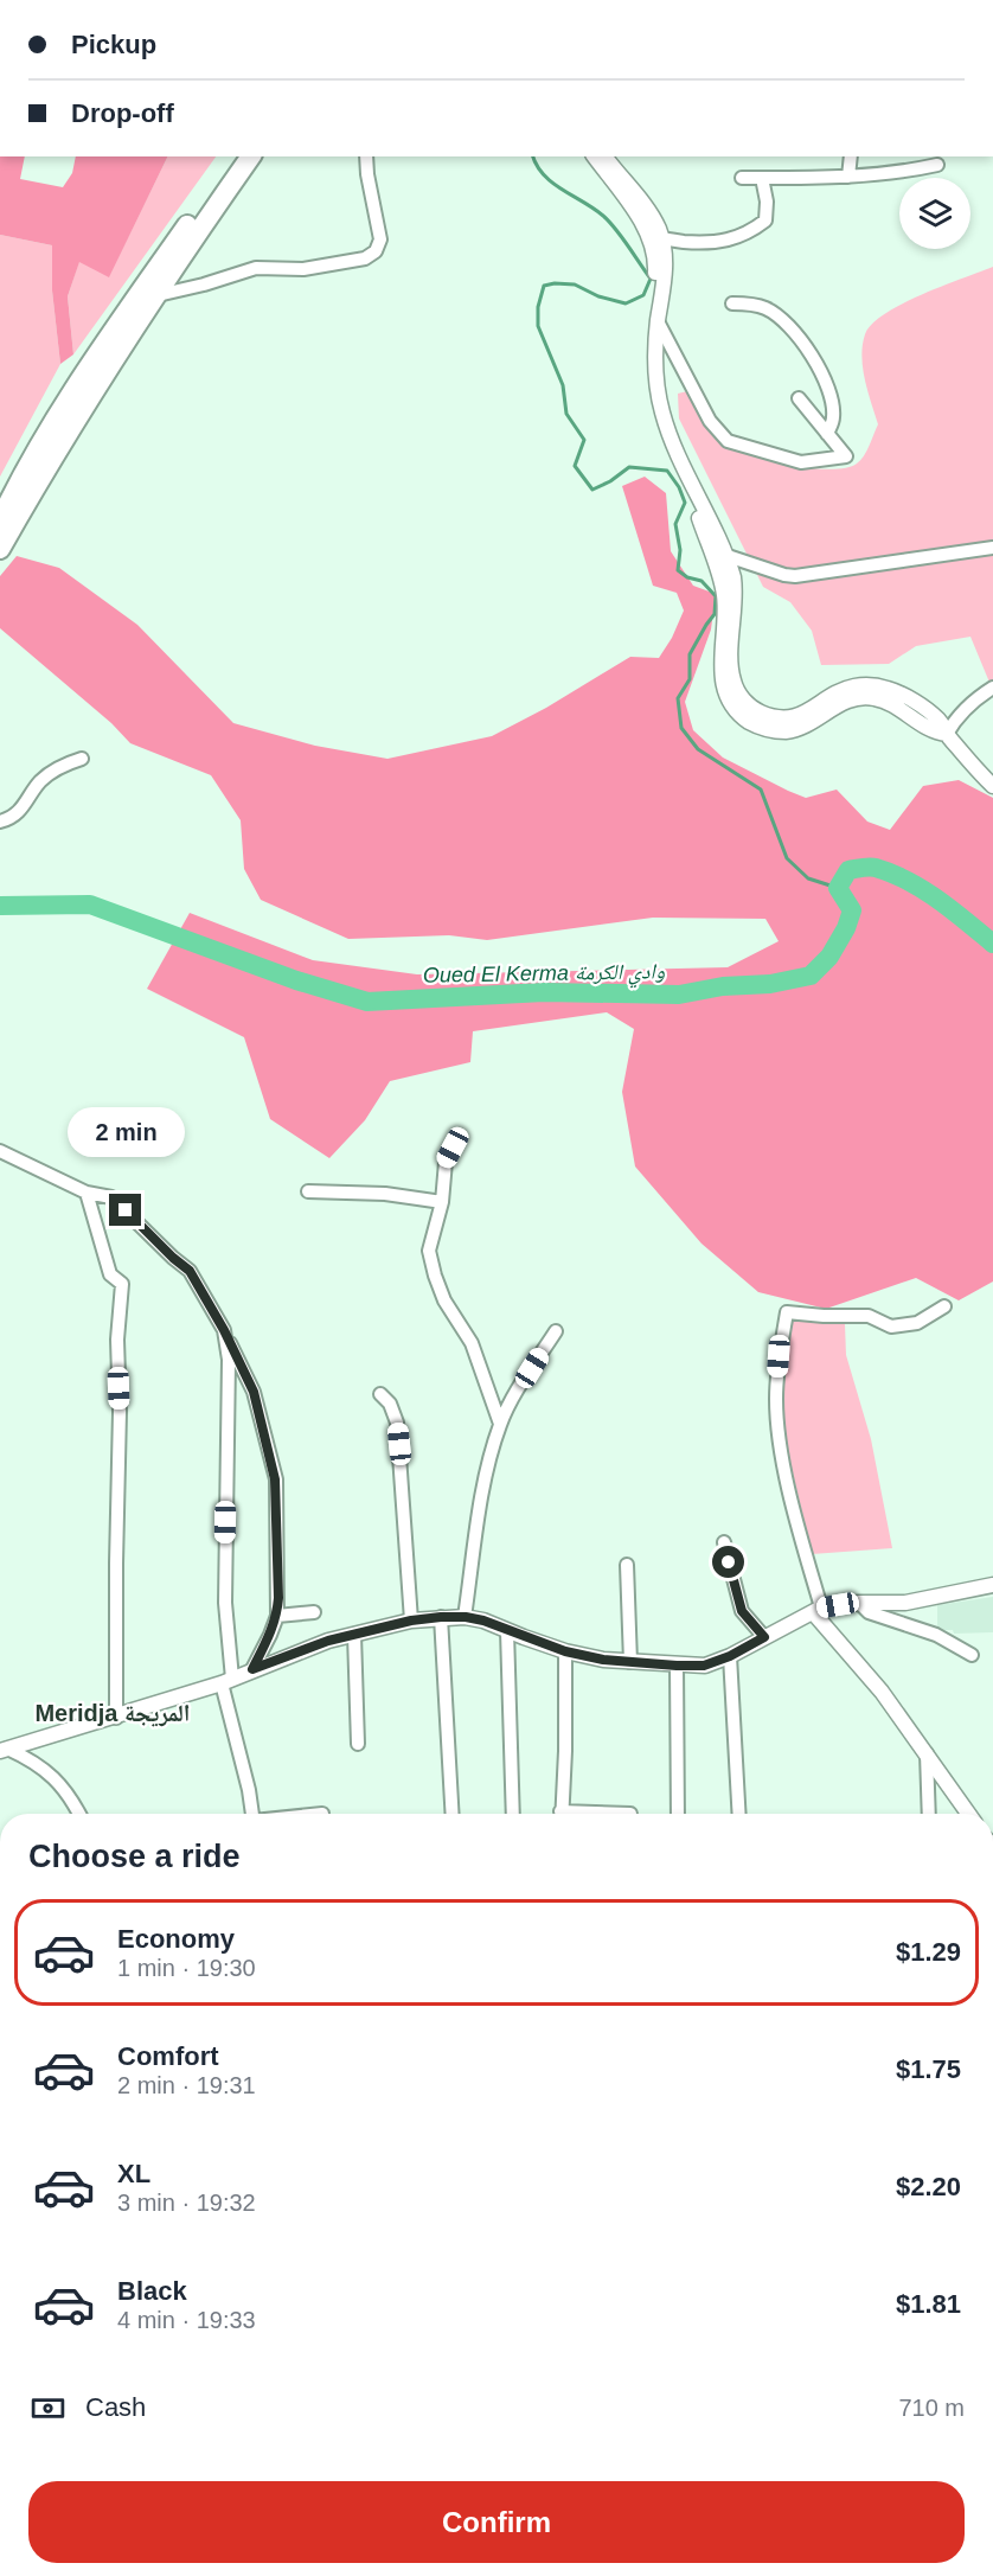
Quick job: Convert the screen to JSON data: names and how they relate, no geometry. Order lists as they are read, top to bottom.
{
  "districts": ["Meridja المريجة"],
  "water": ["Oued El Kerma وادي الكرمة"],
  "page": {
    "banner": ["Pickup", "Drop-off"],
    "bubble": "2 min",
    "heading": "Choose a ride",
    "list": [
      {
        "name": "Economy",
        "note": "1 min · 19:30",
        "value": "$1.29"
      },
      {
        "name": "Comfort",
        "note": "2 min · 19:31",
        "value": "$1.75"
      },
      {
        "name": "XL",
        "note": "3 min · 19:32",
        "value": "$2.20"
      },
      {
        "name": "Black",
        "note": "4 min · 19:33",
        "value": "$1.81"
      }
    ],
    "pay": ["Cash", "710 m"],
    "buttons": "Confirm"
  }
}
